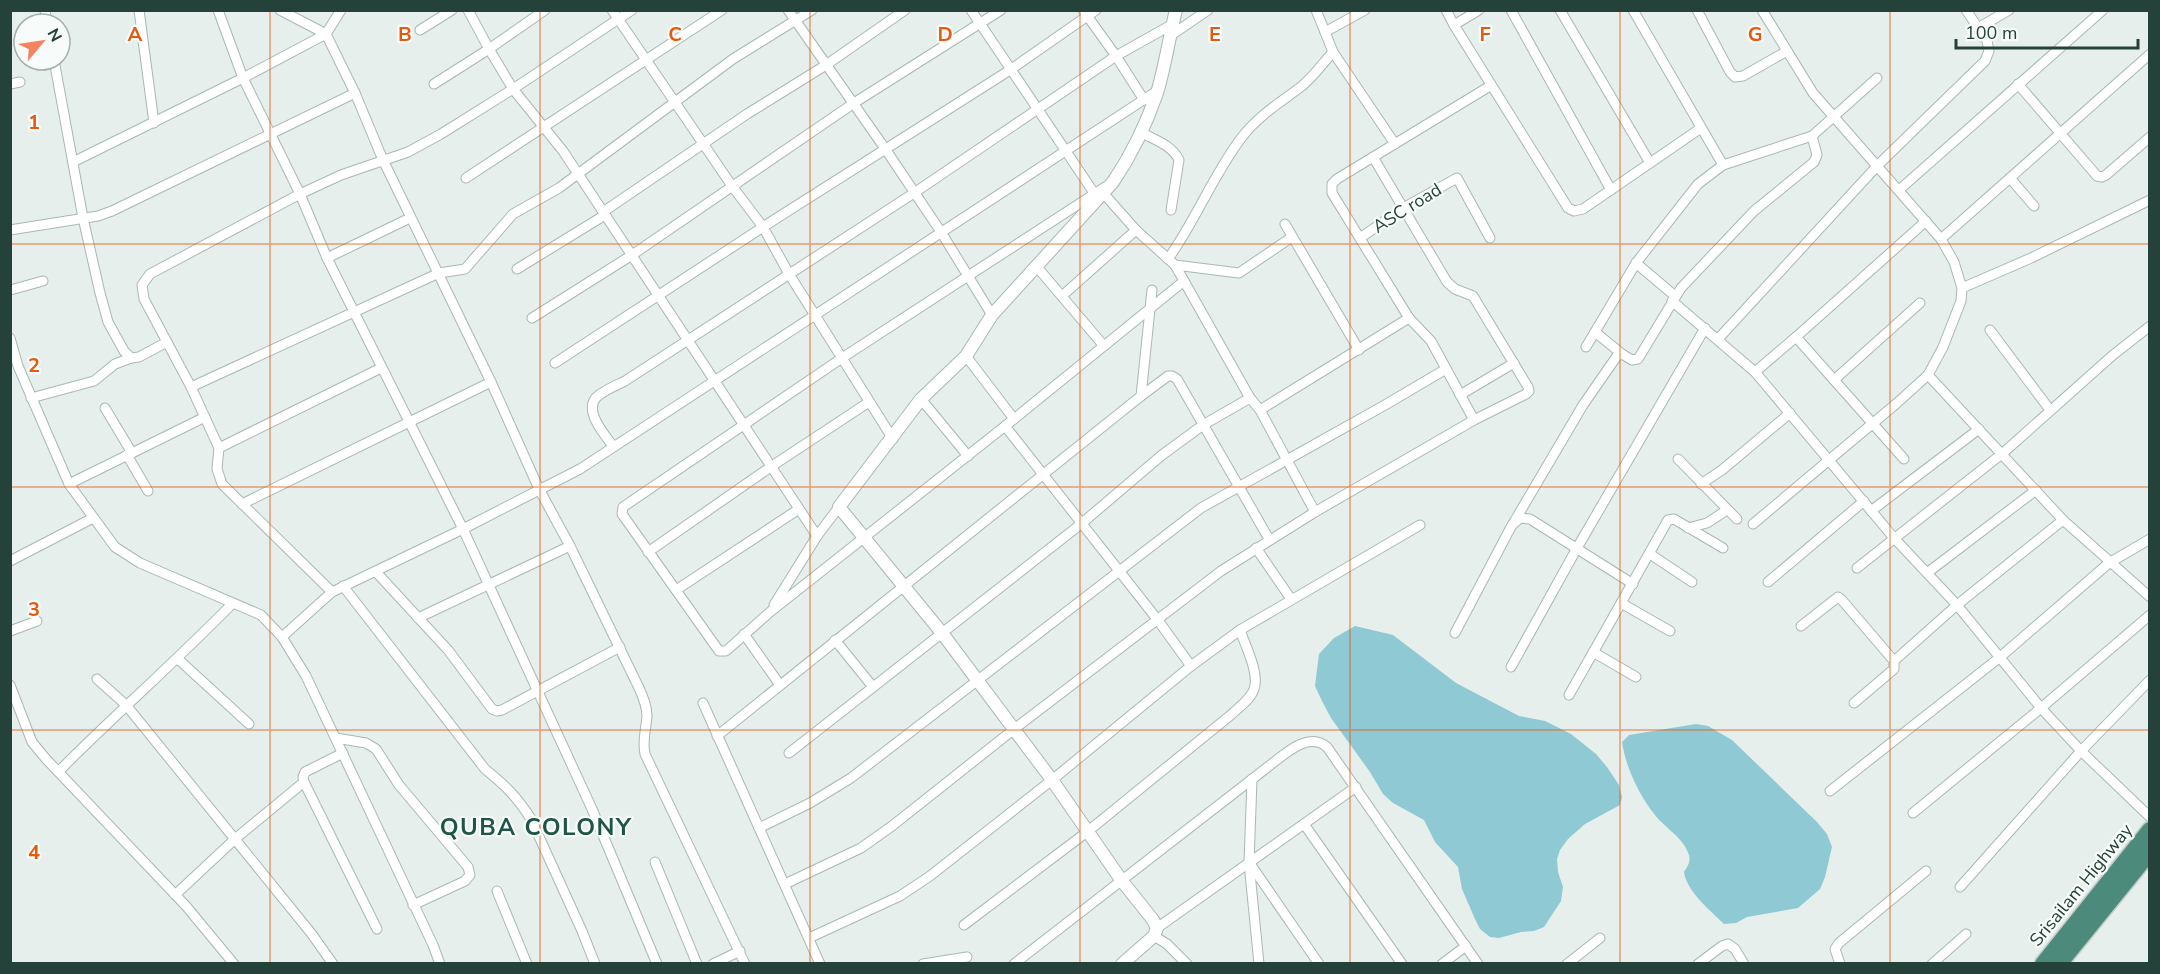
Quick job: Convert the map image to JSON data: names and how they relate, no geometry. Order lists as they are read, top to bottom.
{
  "streets": {
    "highway": ["Srisailam Highway"],
    "street": ["ASC road"]
  },
  "districts": ["QUBA COLONY"],
  "scale_bar": "100 m",
  "north": "top right",
  "grid": {
    "columns": [
      "A",
      "B",
      "C",
      "D",
      "E",
      "F",
      "G"
    ],
    "rows": [
      "1",
      "2",
      "3",
      "4"
    ]
  }
}
